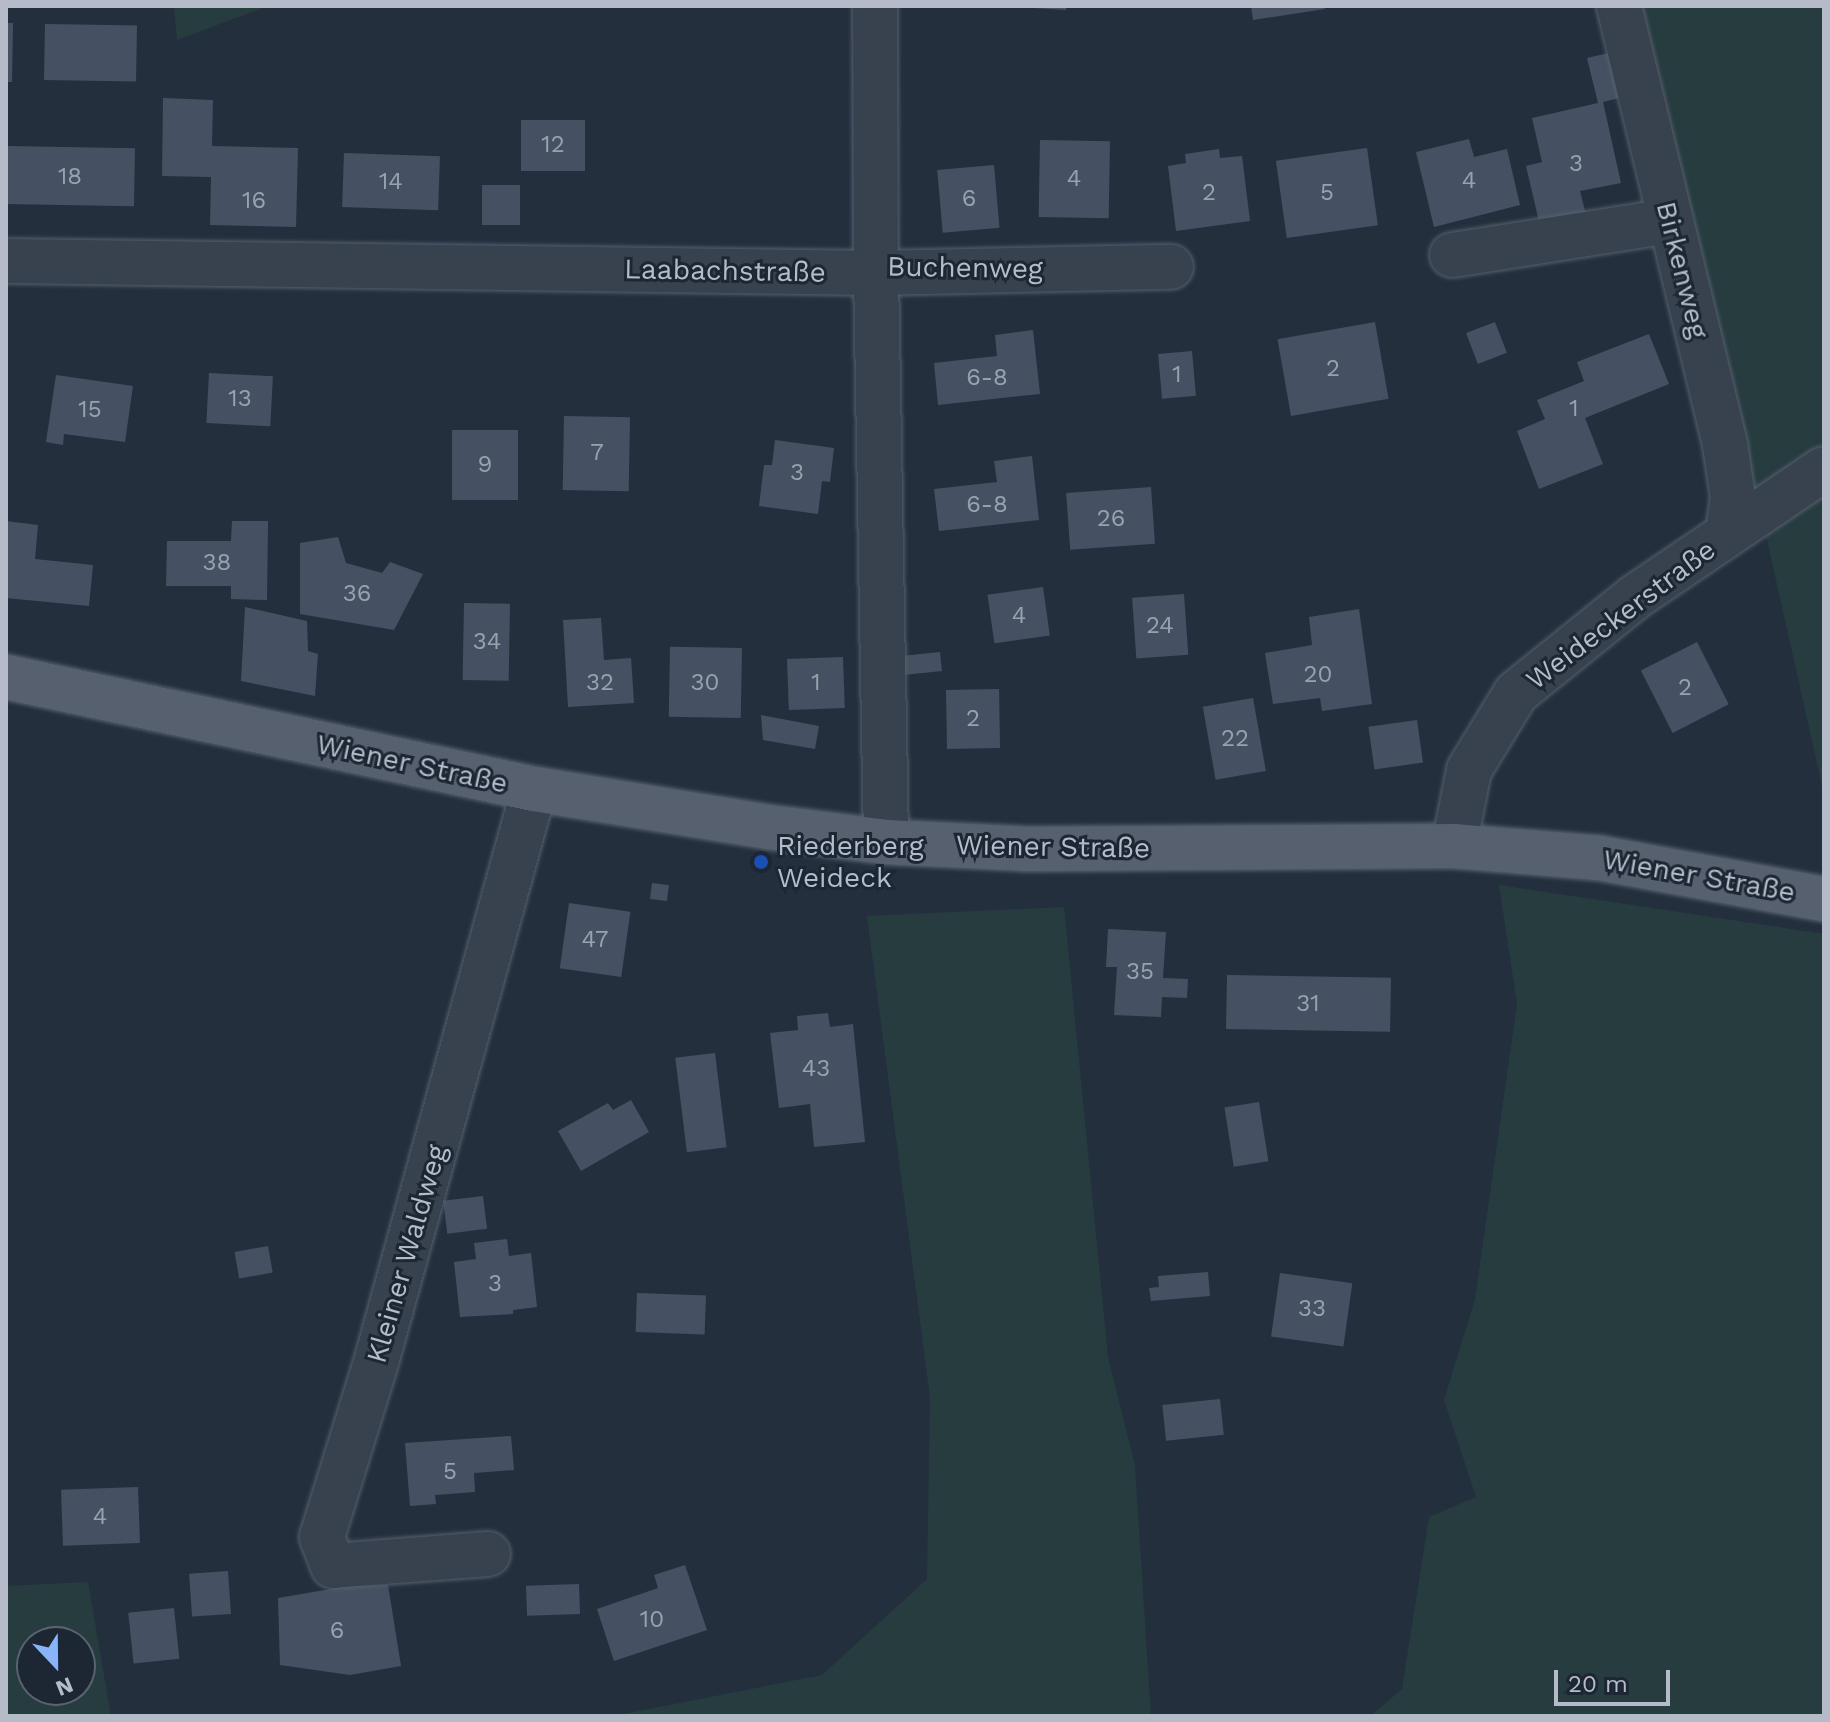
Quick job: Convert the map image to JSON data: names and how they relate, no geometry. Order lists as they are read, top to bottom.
{
  "streets": {
    "main road": ["Wiener Straße"],
    "street": [
      "Buchenweg",
      "Birkenweg",
      "Laabachstraße",
      "Weideckerstraße",
      "Kleiner Waldweg"
    ]
  },
  "crossings": [
    ["Buchenweg", "Laabachstraße"],
    ["Birkenweg", "Weideckerstraße"],
    ["Weideckerstraße", "Wiener Straße"],
    ["Wiener Straße", "Kleiner Waldweg"]
  ],
  "places": ["Riederberg Weideck"],
  "house_numbers": [
    "12",
    "3",
    "18",
    "4",
    "4",
    "14",
    "2",
    "5",
    "6",
    "16",
    "2",
    "1",
    "6-8",
    "13",
    "1",
    "15",
    "7",
    "9",
    "3",
    "6-8",
    "26",
    "38",
    "36",
    "4",
    "24",
    "34",
    "20",
    "32",
    "30",
    "1",
    "2",
    "2",
    "22",
    "47",
    "35",
    "31",
    "43",
    "3",
    "33",
    "5",
    "4",
    "10",
    "6"
  ],
  "scale_bar": "20 m",
  "north": "bottom"
}
